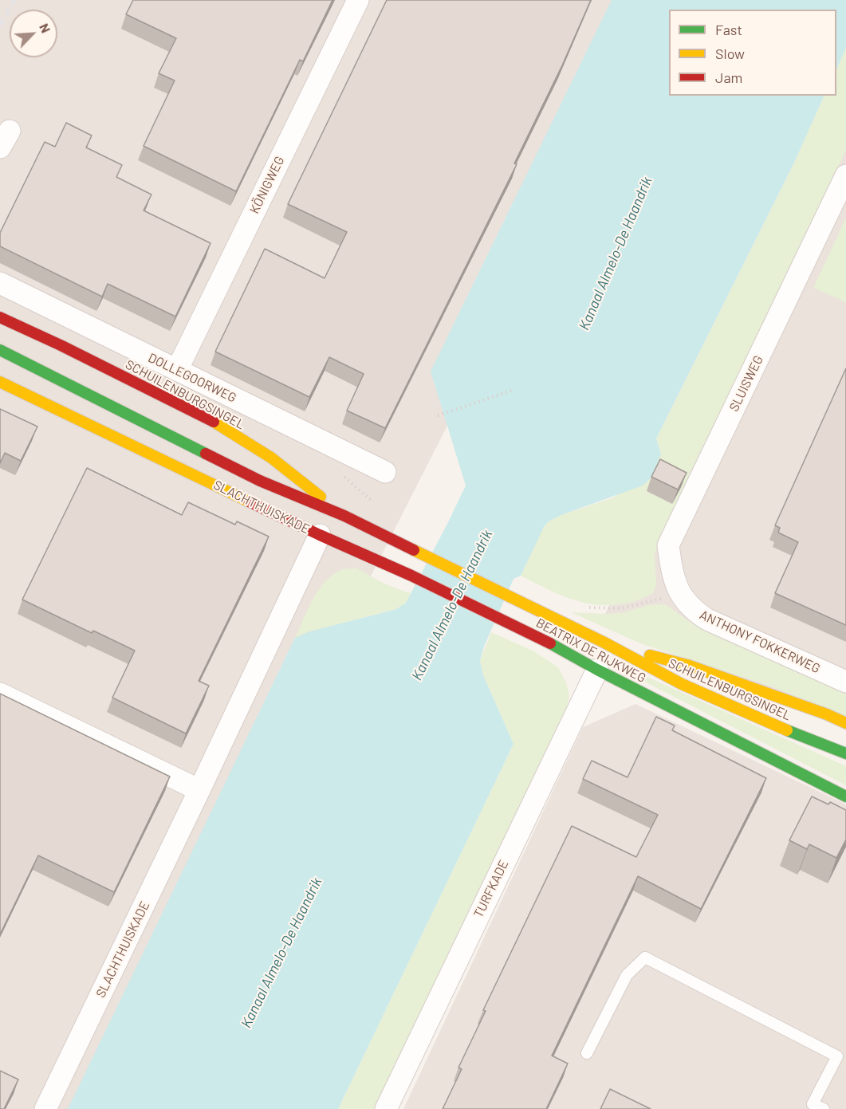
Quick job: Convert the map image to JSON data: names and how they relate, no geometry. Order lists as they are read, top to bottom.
{
  "streets": {
    "main road": ["SCHUILENBURGSINGEL", "SLACHTHUISKADE", "BEATRIX DE RIJKWEG"],
    "street": [
      "KÖNIGWEG",
      "DOLLEGOORWEG",
      "SLUISWEG",
      "ANTHONY FOKKERWEG",
      "TURFKADE"
    ]
  },
  "crossings": [
    ["KÖNIGWEG", "DOLLEGOORWEG"],
    ["SLUISWEG", "ANTHONY FOKKERWEG"],
    ["SLACHTHUISKADE", "BEATRIX DE RIJKWEG"],
    ["BEATRIX DE RIJKWEG", "TURFKADE"]
  ],
  "water": ["Kanaal Almelo-De Haandrik"],
  "legend": ["Fast", "Slow", "Jam"],
  "north": "top right"
}
